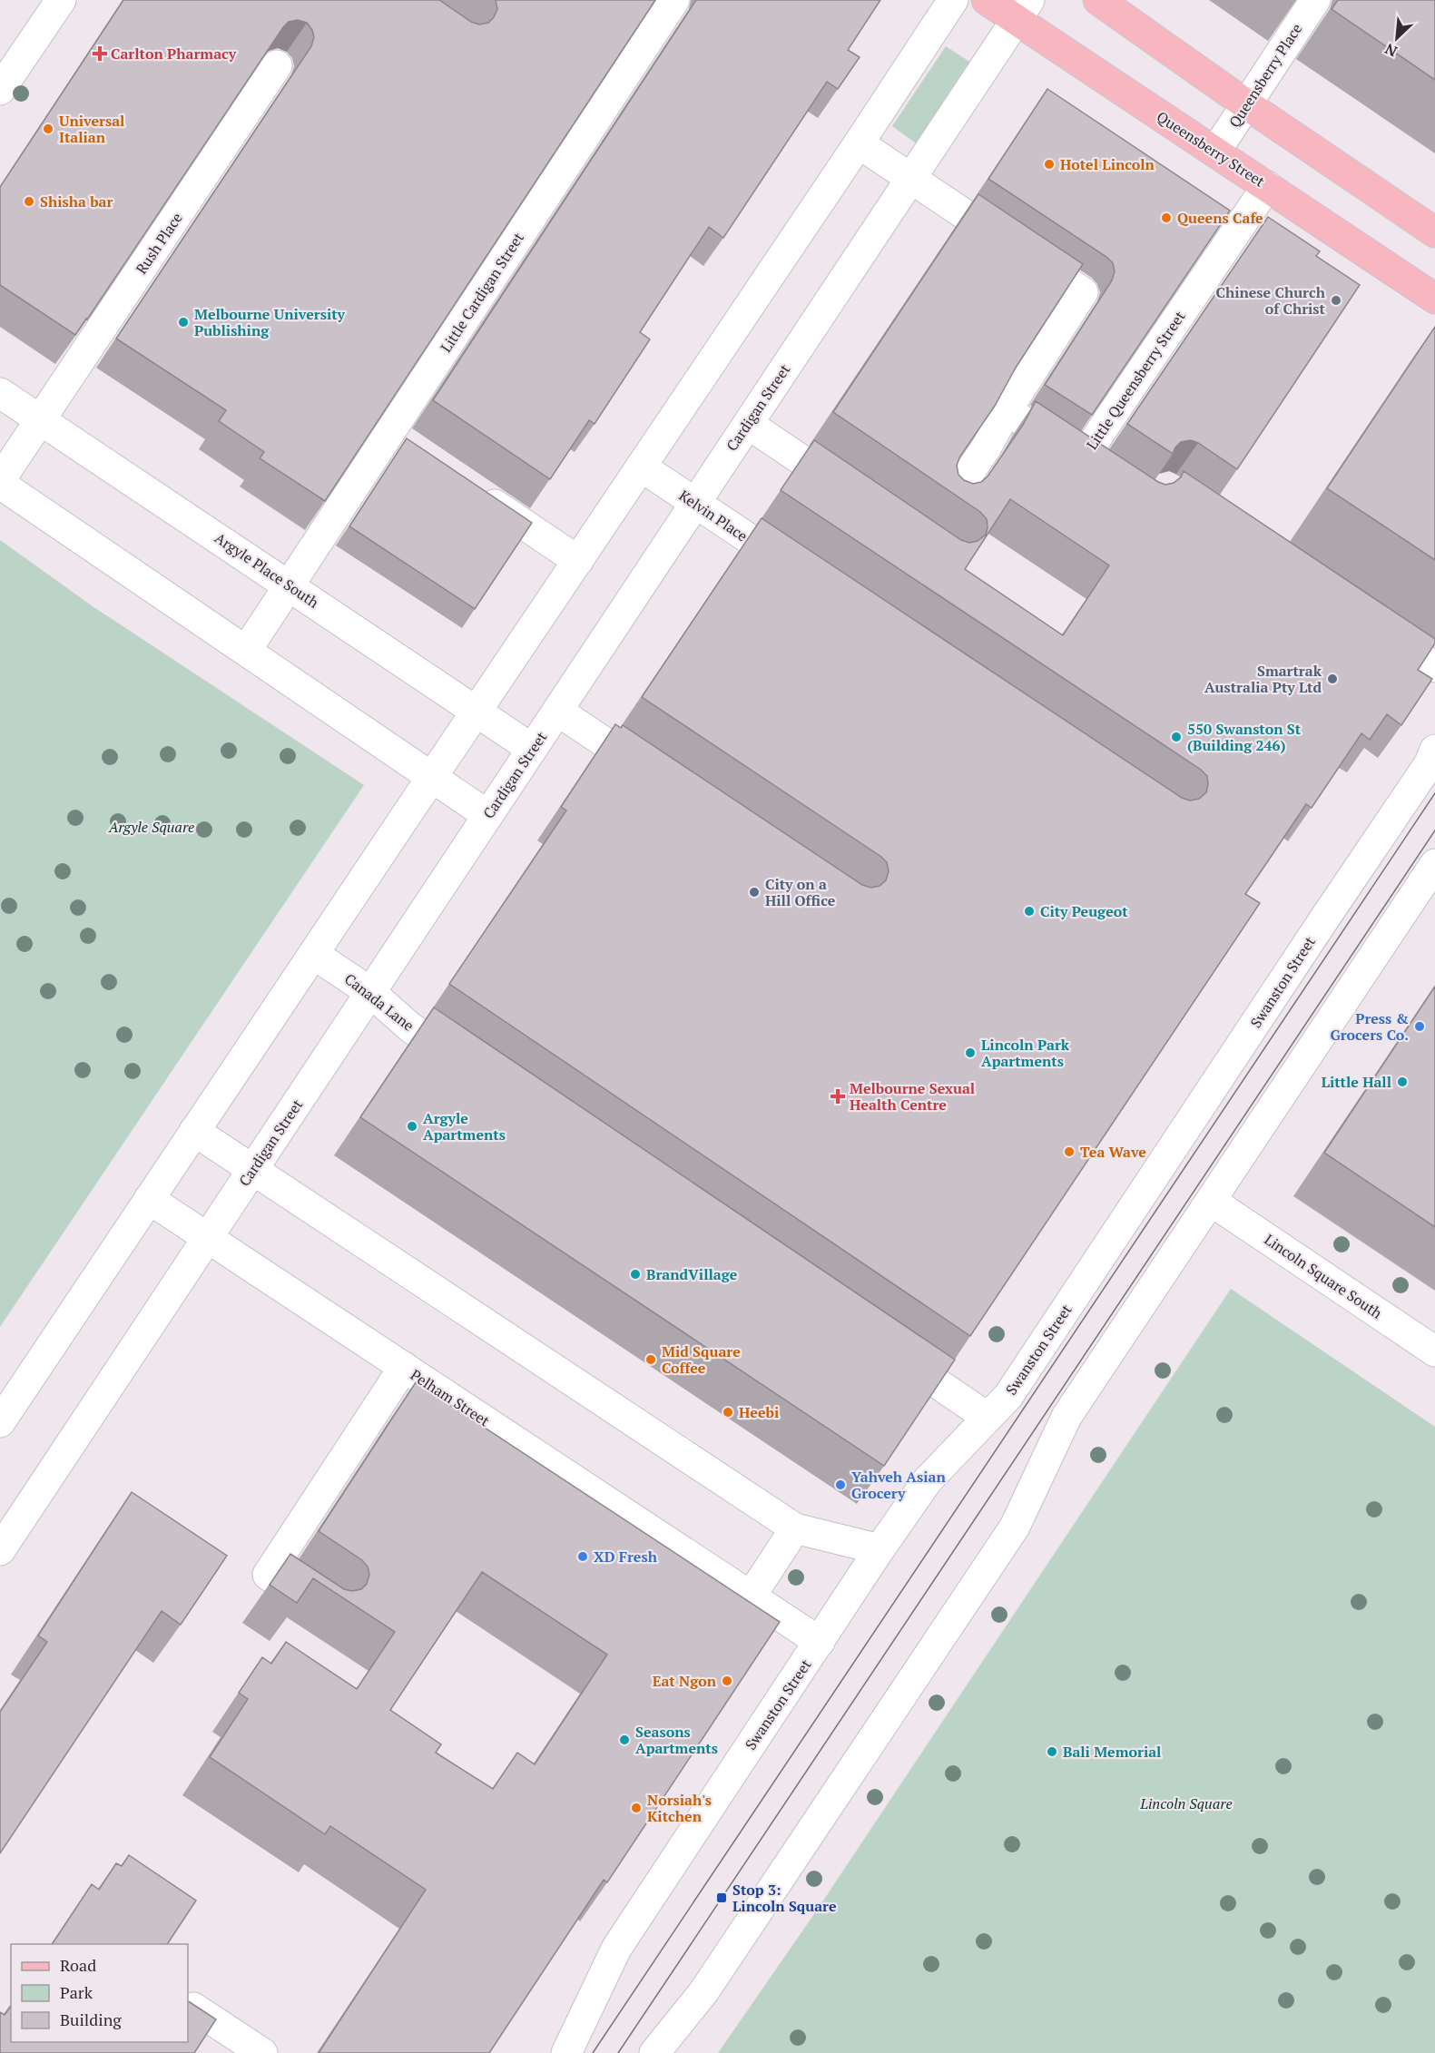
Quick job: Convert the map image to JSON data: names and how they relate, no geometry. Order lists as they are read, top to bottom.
{
  "streets": {
    "main road": ["Queensberry Street"],
    "street": [
      "Queensberry Place",
      "Rush Place",
      "Little Cardigan Street",
      "Little Queensberry Street",
      "Cardigan Street",
      "Kelvin Place",
      "Argyle Place South",
      "Swanston Street",
      "Canada Lane",
      "Lincoln Square South",
      "Pelham Street"
    ]
  },
  "crossings": [
    ["Queensberry Place", "Queensberry Street"],
    ["Queensberry Street", "Little Queensberry Street"],
    ["Queensberry Street", "Cardigan Street"],
    ["Rush Place", "Argyle Place South"],
    ["Little Cardigan Street", "Argyle Place South"],
    ["Cardigan Street", "Kelvin Place"],
    ["Cardigan Street", "Argyle Place South"],
    ["Cardigan Street", "Canada Lane"],
    ["Cardigan Street", "Pelham Street"],
    ["Swanston Street", "Pelham Street"]
  ],
  "parks": ["Argyle Square", "Lincoln Square"],
  "places": {
    "health": ["Carlton Pharmacy", "Melbourne Sexual Health Centre"],
    "other": [
      "Universal Italian",
      "Hotel Lincoln",
      "Shisha bar",
      "Queens Cafe",
      "Chinese Church of Christ",
      "Melbourne University Publishing",
      "Smartrak Australia Pty Ltd",
      "550 Swanston St (Building 246)",
      "City on a Hill Office",
      "City Peugeot",
      "Press & Grocers Co.",
      "Lincoln Park Apartments",
      "Little Hall",
      "Argyle Apartments",
      "Tea Wave",
      "BrandVillage",
      "Mid Square Coffee",
      "Heebi",
      "Yahveh Asian Grocery",
      "XD Fresh",
      "Eat Ngon",
      "Seasons Apartments",
      "Bali Memorial",
      "Norsiah's Kitchen"
    ],
    "transit": ["Stop 3: Lincoln Square"]
  },
  "legend": ["Road", "Park", "Building"],
  "north": "bottom left"
}
